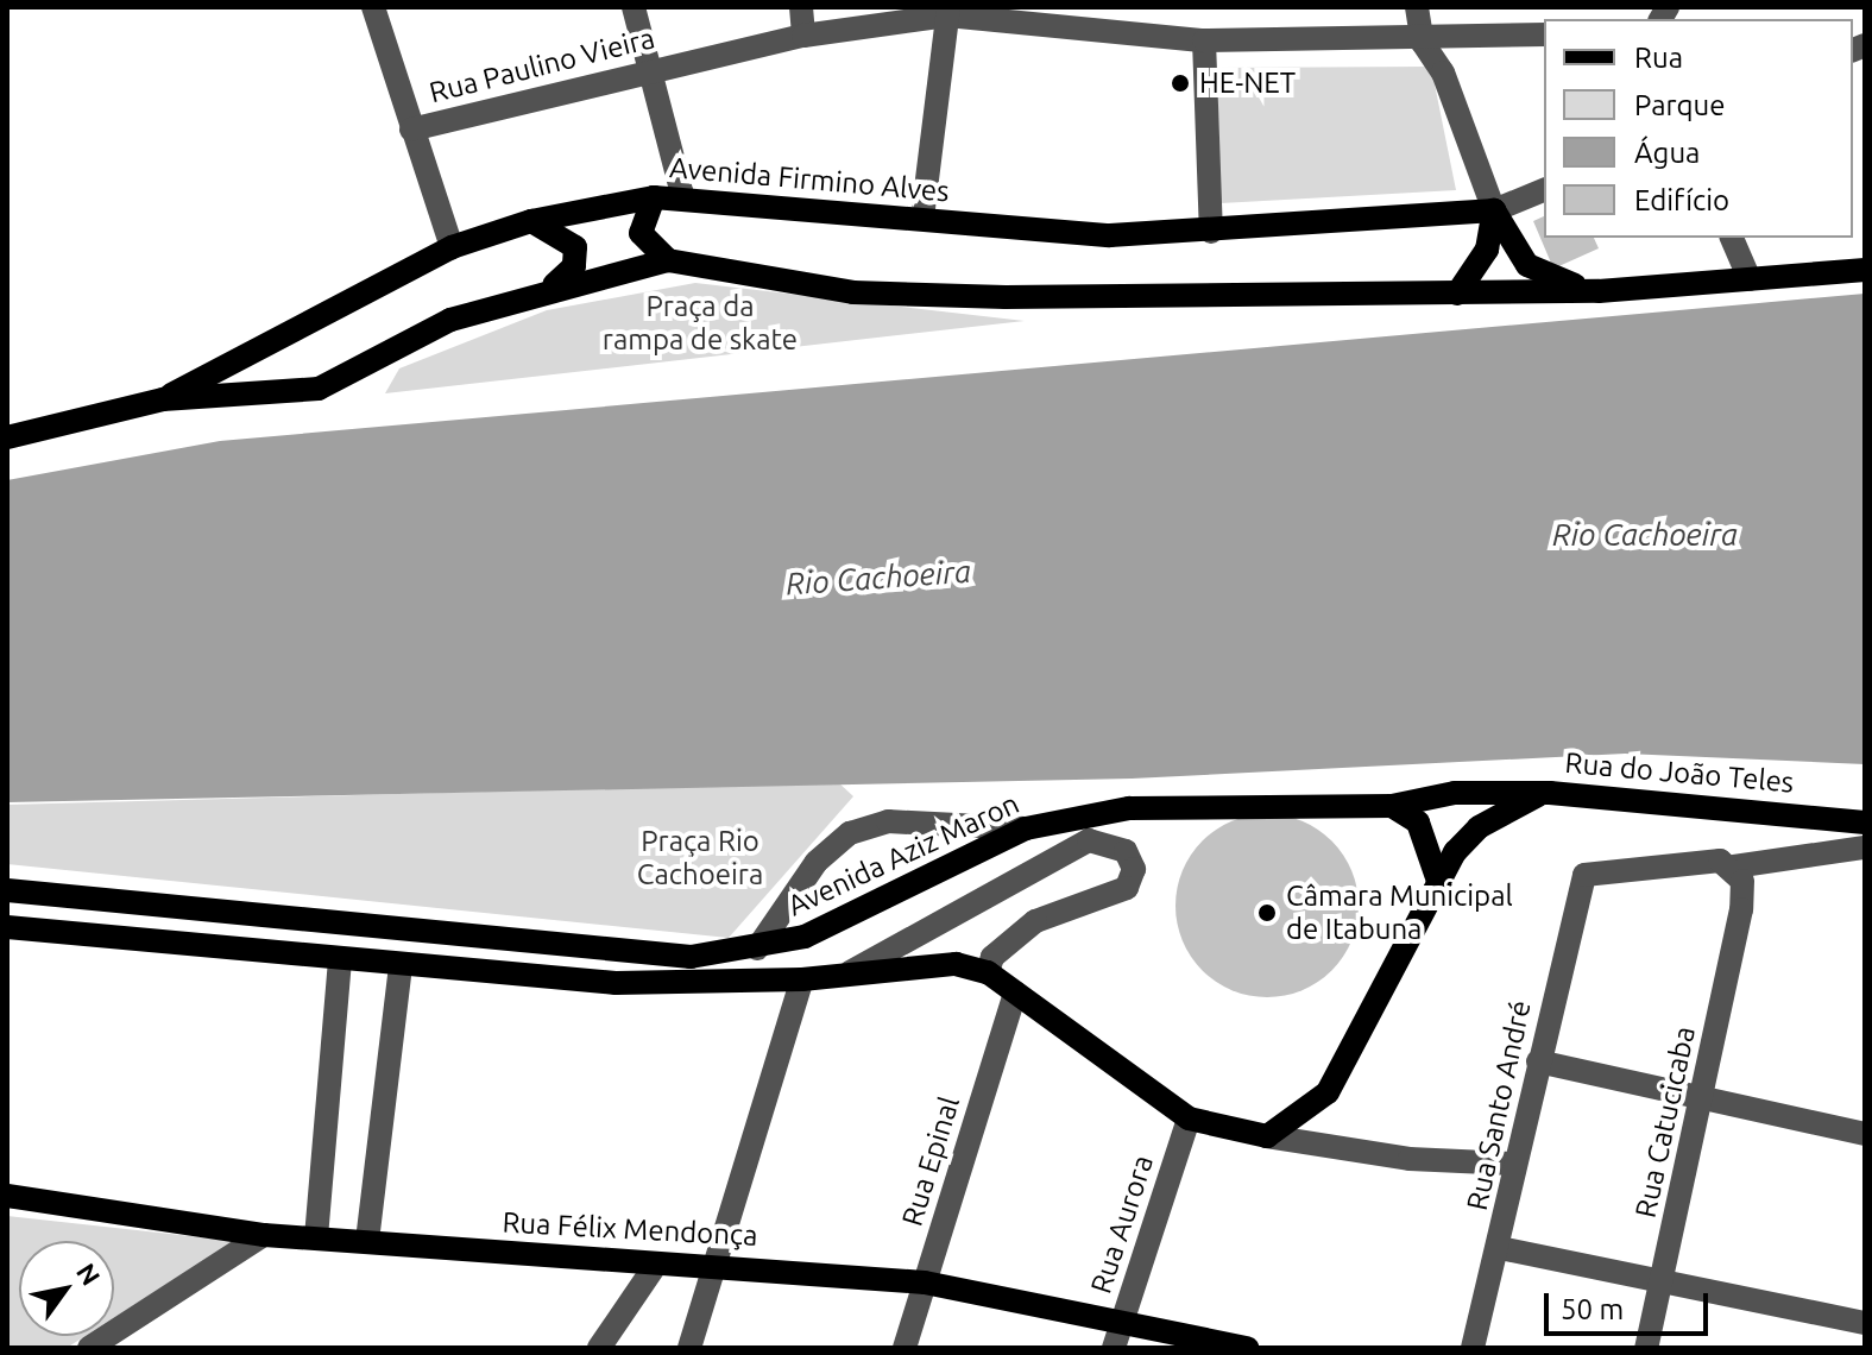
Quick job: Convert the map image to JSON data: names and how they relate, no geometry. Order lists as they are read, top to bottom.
{
  "streets": {
    "main road": [
      "Avenida Firmino Alves",
      "Rua do João Teles",
      "Avenida Aziz Maron",
      "Rua Félix Mendonça"
    ],
    "street": [
      "Rua Paulino Vieira",
      "Rua Santo André",
      "Rua Catucicaba",
      "Rua Epinal",
      "Rua Aurora"
    ]
  },
  "crossings": [
    ["Rua do João Teles", "Avenida Aziz Maron"],
    ["Rua Santo André", "Rua Catucicaba"],
    ["Rua Epinal", "Rua Félix Mendonça"],
    ["Rua Aurora", "Rua Félix Mendonça"]
  ],
  "water": ["Rio Cachoeira"],
  "parks": ["Praça da rampa de skate", "Praça Rio Cachoeira"],
  "places": ["HE-NET", "Câmara Municipal de Itabuna"],
  "legend": [
    "Rua",
    "Parque",
    "Água",
    "Edifício"
  ],
  "scale_bar": "50 m",
  "north": "top right"
}
